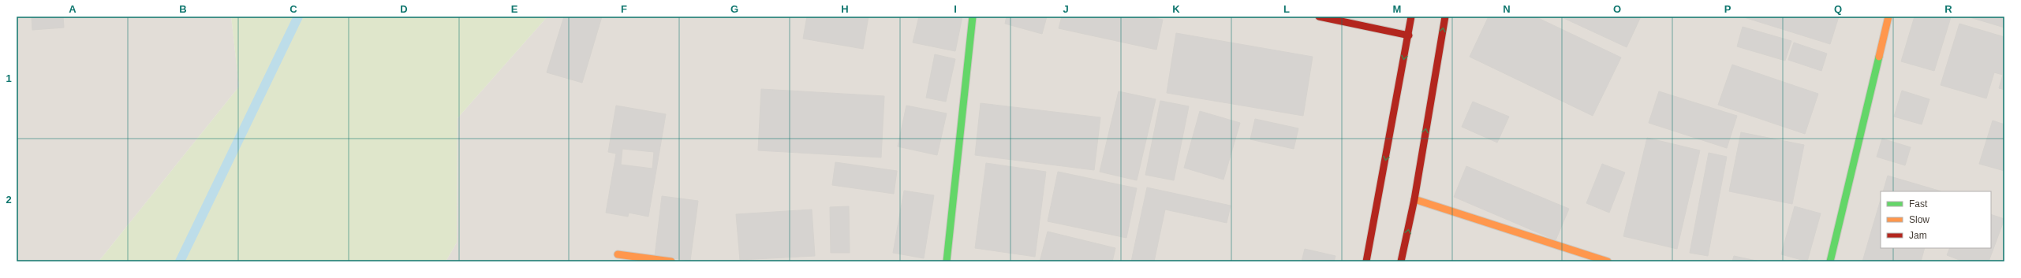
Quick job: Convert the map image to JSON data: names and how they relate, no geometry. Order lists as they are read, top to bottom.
{
  "legend": ["Fast", "Slow", "Jam"],
  "grid": {
    "columns": [
      "A",
      "B",
      "C",
      "D",
      "E",
      "F",
      "G",
      "H",
      "I",
      "J",
      "K",
      "L",
      "M",
      "N",
      "O",
      "P",
      "Q",
      "R"
    ],
    "rows": ["1", "2"]
  }
}
